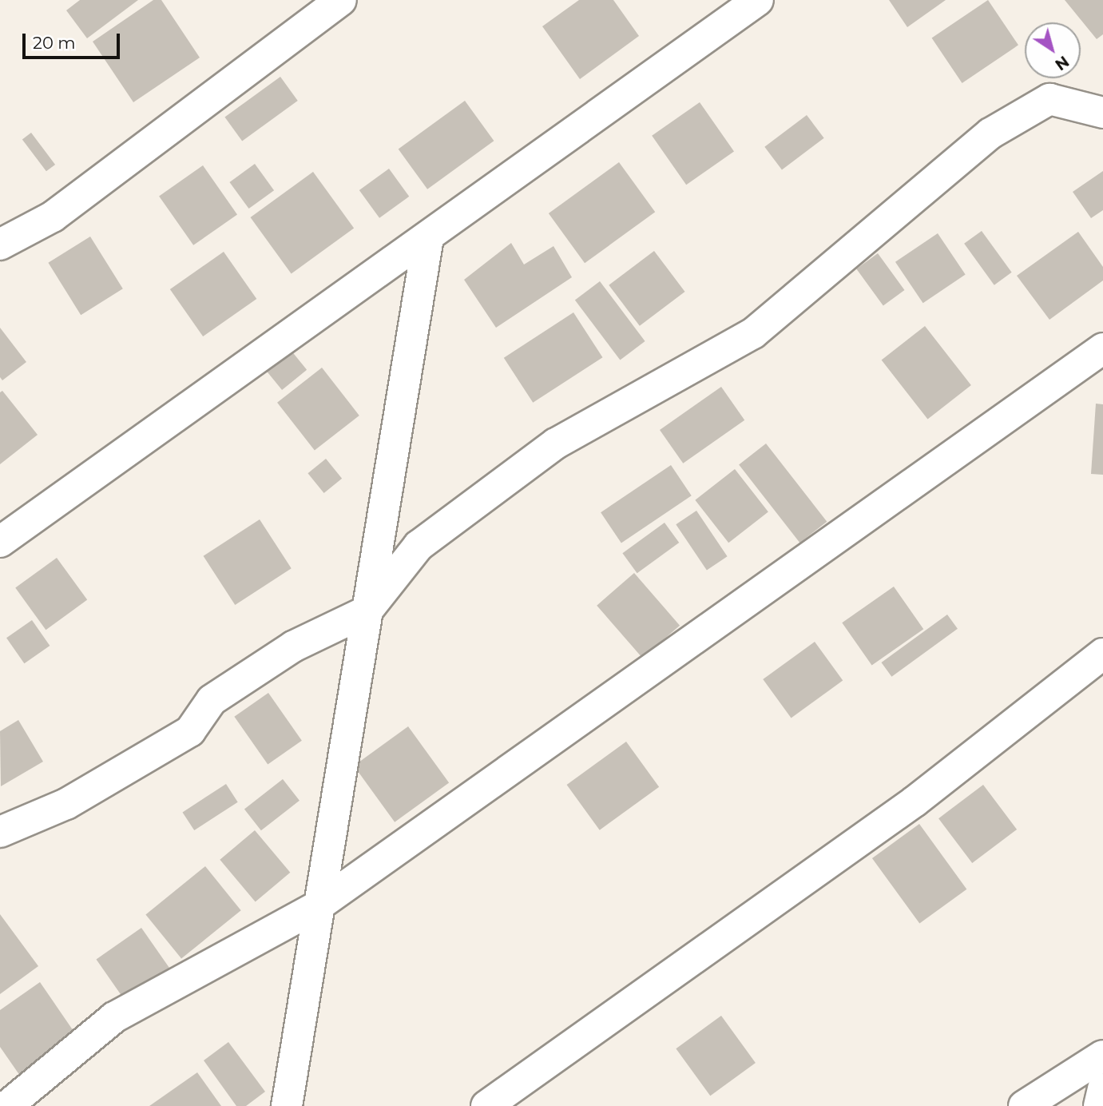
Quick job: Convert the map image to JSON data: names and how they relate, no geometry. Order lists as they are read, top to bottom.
{
  "scale_bar": "20 m",
  "north": "bottom right"
}
